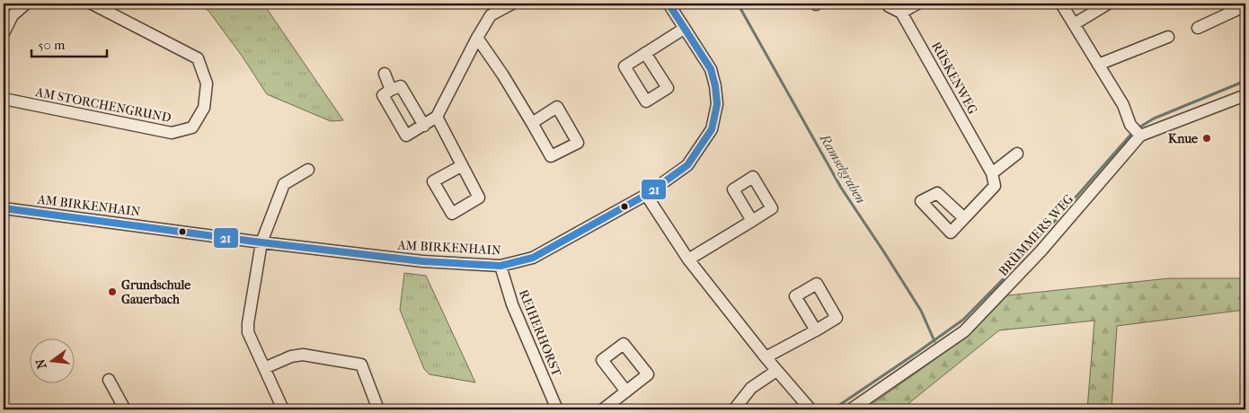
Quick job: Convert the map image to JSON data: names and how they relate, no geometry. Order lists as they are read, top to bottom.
{
  "streets": {
    "street": [
      "RÜSKENWEG",
      "AM STORCHENGRUND",
      "AM BIRKENHAIN",
      "BRÜMMERS WEG",
      "REIHERHORST"
    ]
  },
  "crossings": [
    ["AM BIRKENHAIN", "REIHERHORST"]
  ],
  "water": ["Ramselgraben"],
  "places": ["Knue", "Grundschule Gauerbach"],
  "lines": ["transit line 21"],
  "scale_bar": "50 m",
  "north": "left"
}
